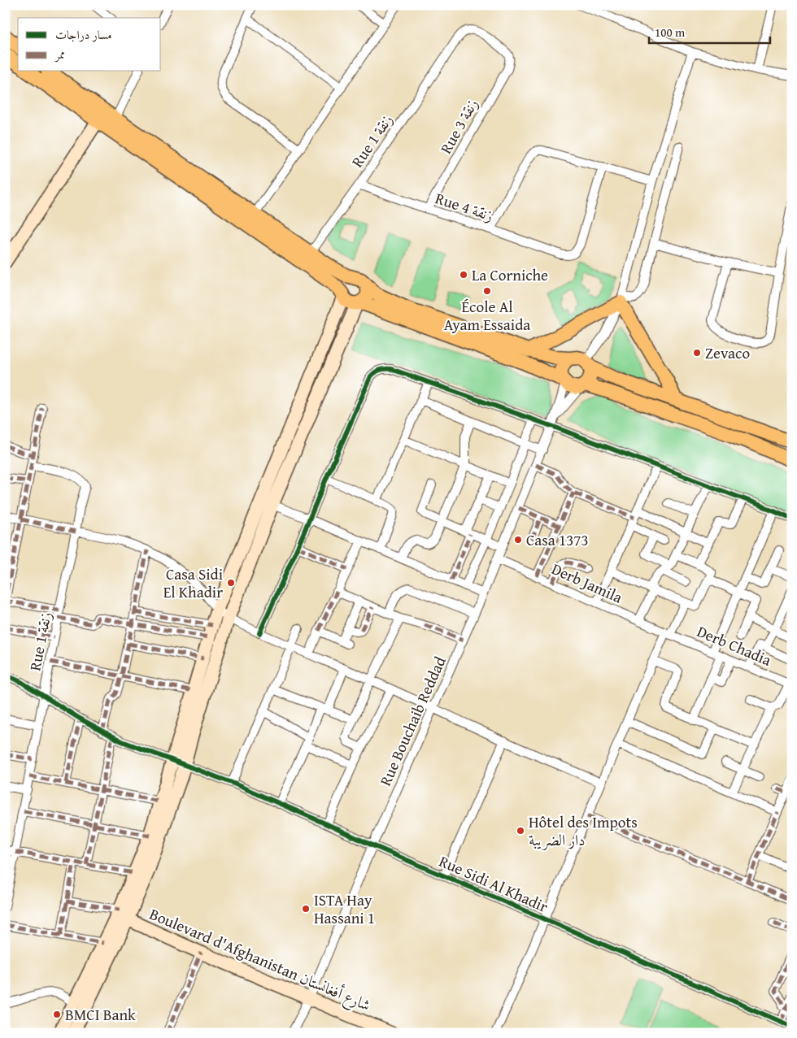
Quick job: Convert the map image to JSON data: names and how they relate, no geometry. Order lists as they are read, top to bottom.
{
  "streets": {
    "main road": ["Boulevard d'Afghanistan شارع أفغانستان"],
    "street": [
      "Rue 3 زنقة",
      "Rue 1 زنقة",
      "Rue 4 زنقة",
      "Derb Jamila",
      "Derb Chadia",
      "Rue Bouchaib Reddad",
      "Rue Sidi Al Khadir"
    ]
  },
  "crossings": [
    ["Rue 3 زنقة", "Rue 1 زنقة"],
    ["Rue 3 زنقة", "Rue 4 زنقة"],
    ["Rue 1 زنقة", "Rue 4 زنقة"],
    ["Rue 1 زنقة", "Rue Sidi Al Khadir"],
    ["Derb Jamila", "Derb Chadia"],
    ["Derb Jamila", "Rue Bouchaib Reddad"],
    ["Rue Bouchaib Reddad", "Rue Sidi Al Khadir"],
    ["Rue Bouchaib Reddad", "Boulevard d'Afghanistan شارع أفغانستان"]
  ],
  "places": [
    "La Corniche",
    "École Al Ayam Essaida",
    "Zevaco",
    "Casa 1373",
    "Casa Sidi El Khadir",
    "Hôtel des Impots دار الضريبة",
    "ISTA Hay Hassani 1",
    "BMCI Bank"
  ],
  "legend": ["مسار دراجات", "ممر"],
  "scale_bar": "100 m"
}
